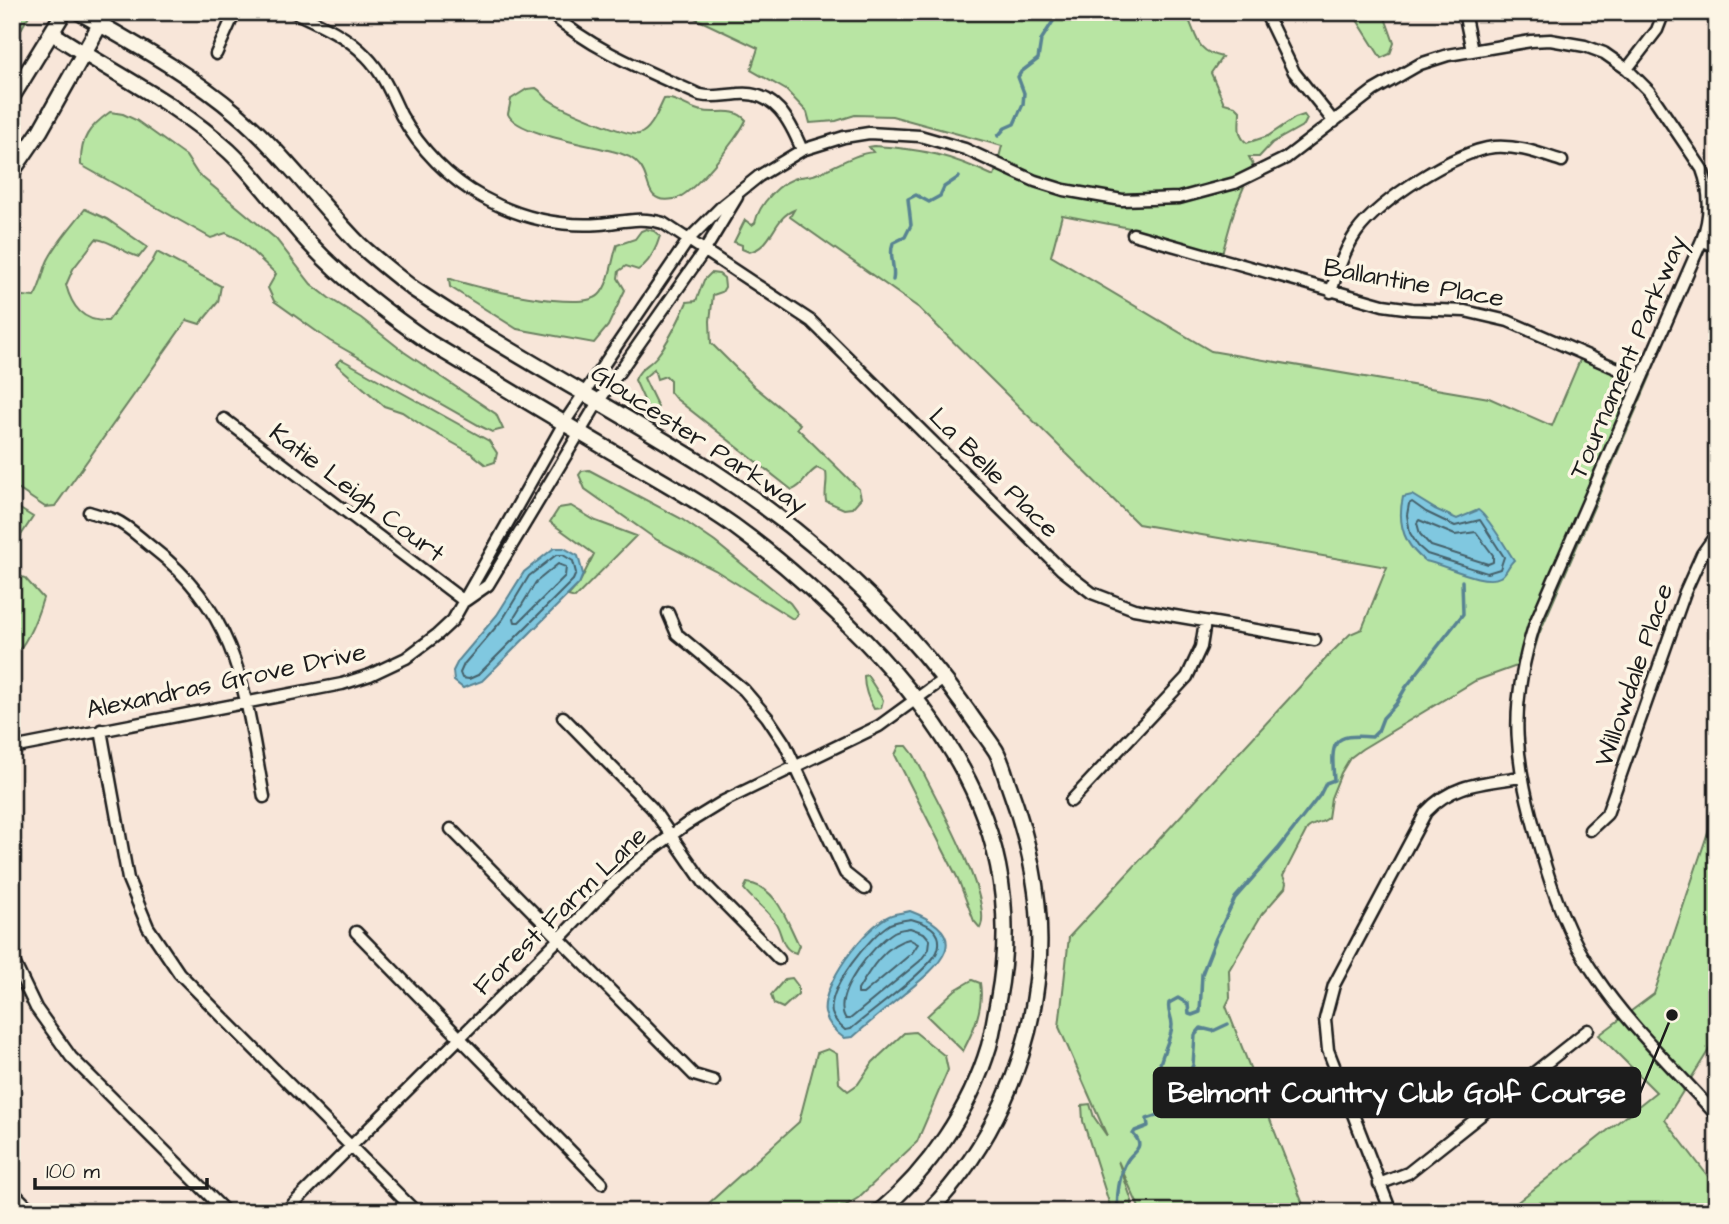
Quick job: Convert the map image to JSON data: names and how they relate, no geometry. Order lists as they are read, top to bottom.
{
  "streets": {
    "main road": ["Gloucester Parkway"],
    "street": [
      "Ballantine Place",
      "Tournament Parkway",
      "La Belle Place",
      "Katie Leigh Court",
      "Willowdale Place",
      "Alexandras Grove Drive",
      "Forest Farm Lane"
    ]
  },
  "crossings": [
    ["Ballantine Place", "Tournament Parkway"],
    ["Tournament Parkway", "Gloucester Parkway"],
    ["Tournament Parkway", "La Belle Place"],
    ["Tournament Parkway", "Alexandras Grove Drive"],
    ["Gloucester Parkway", "Alexandras Grove Drive"],
    ["Gloucester Parkway", "Forest Farm Lane"],
    ["Katie Leigh Court", "Alexandras Grove Drive"]
  ],
  "places": ["Belmont Country Club Golf Course"],
  "scale_bar": "100 m"
}
